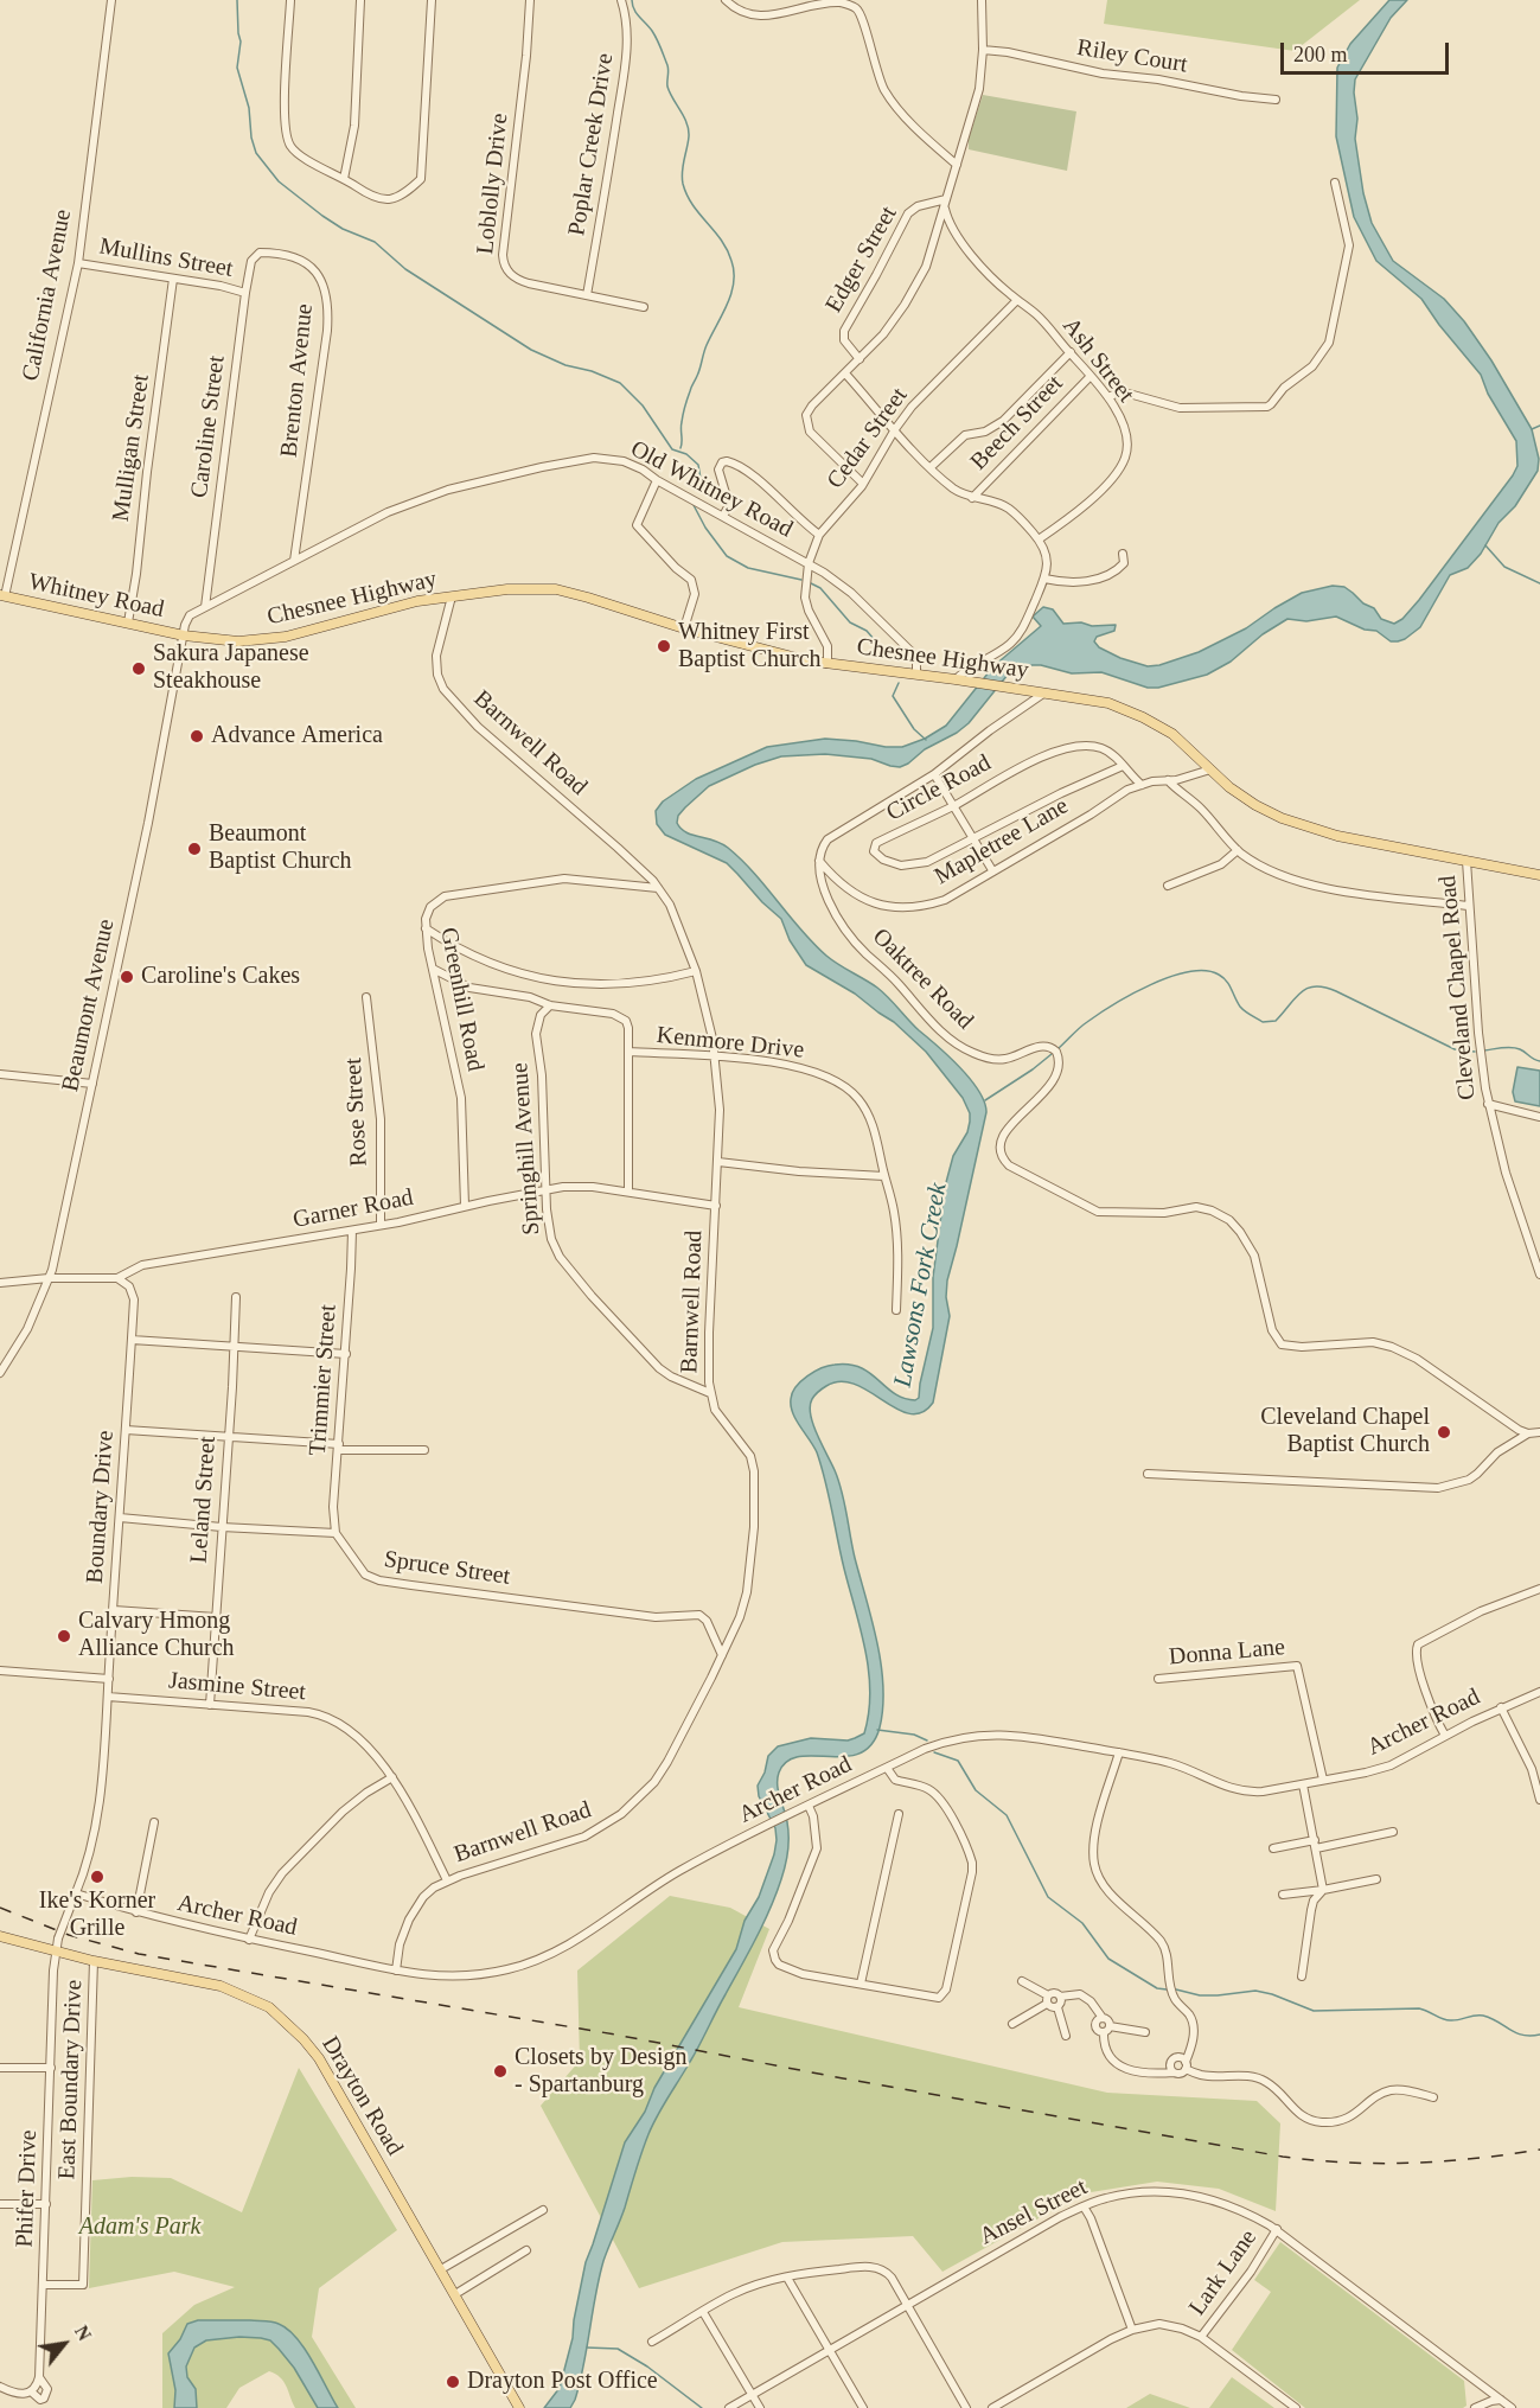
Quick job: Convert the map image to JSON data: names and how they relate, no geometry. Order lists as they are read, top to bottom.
{
  "streets": {
    "main road": ["Whitney Road", "Chesnee Highway", "Drayton Road"],
    "street": [
      "Riley Court",
      "Poplar Creek Drive",
      "Loblolly Drive",
      "Mullins Street",
      "Edger Street",
      "California Avenue",
      "Ash Street",
      "Brenton Avenue",
      "Beech Street",
      "Caroline Street",
      "Cedar Street",
      "Mulligan Street",
      "Old Whitney Road",
      "Barnwell Road",
      "Circle Road",
      "Mapletree Lane",
      "Oaktree Road",
      "Cleveland Chapel Road",
      "Greenhill Road",
      "Beaumont Avenue",
      "Kenmore Drive",
      "Rose Street",
      "Springhill Avenue",
      "Garner Road",
      "Trimmier Street",
      "Leland Street",
      "Boundary Drive",
      "Spruce Street",
      "Donna Lane",
      "Jasmine Street",
      "Archer Road",
      "East Boundary Drive",
      "Phifer Drive",
      "Ansel Street",
      "Lark Lane"
    ]
  },
  "crossings": [
    ["Poplar Creek Drive", "Loblolly Drive"],
    ["Mullins Street", "California Avenue"],
    ["Mullins Street", "Caroline Street"],
    ["Mullins Street", "Mulligan Street"],
    ["Edger Street", "Ash Street"],
    ["California Avenue", "Whitney Road"],
    ["Ash Street", "Beech Street"],
    ["Ash Street", "Cedar Street"],
    ["Brenton Avenue", "Caroline Street"],
    ["Brenton Avenue", "Old Whitney Road"],
    ["Caroline Street", "Old Whitney Road"],
    ["Cedar Street", "Old Whitney Road"],
    ["Cedar Street", "Chesnee Highway"],
    ["Mulligan Street", "Whitney Road"],
    ["Old Whitney Road", "Whitney Road"],
    ["Old Whitney Road", "Chesnee Highway"],
    ["Old Whitney Road", "Beaumont Avenue"],
    ["Whitney Road", "Chesnee Highway"],
    ["Whitney Road", "Beaumont Avenue"],
    ["Chesnee Highway", "Barnwell Road"],
    ["Chesnee Highway", "Mapletree Lane"],
    ["Chesnee Highway", "Cleveland Chapel Road"],
    ["Chesnee Highway", "Beaumont Avenue"],
    ["Barnwell Road", "Greenhill Road"],
    ["Barnwell Road", "Kenmore Drive"],
    ["Barnwell Road", "Springhill Avenue"],
    ["Barnwell Road", "Garner Road"],
    ["Barnwell Road", "Spruce Street"],
    ["Barnwell Road", "Jasmine Street"],
    ["Barnwell Road", "Archer Road"],
    ["Circle Road", "Mapletree Lane"],
    ["Mapletree Lane", "Oaktree Road"],
    ["Greenhill Road", "Garner Road"],
    ["Beaumont Avenue", "Garner Road"],
    ["Rose Street", "Garner Road"],
    ["Springhill Avenue", "Garner Road"],
    ["Garner Road", "Trimmier Street"],
    ["Garner Road", "Boundary Drive"],
    ["Trimmier Street", "Spruce Street"],
    ["Leland Street", "Jasmine Street"],
    ["Boundary Drive", "Jasmine Street"],
    ["Boundary Drive", "Archer Road"],
    ["Boundary Drive", "Drayton Road"],
    ["Boundary Drive", "Phifer Drive"],
    ["Donna Lane", "Archer Road"],
    ["East Boundary Drive", "Drayton Road"],
    ["East Boundary Drive", "Phifer Drive"],
    ["Drayton Road", "Phifer Drive"],
    ["Ansel Street", "Lark Lane"]
  ],
  "water": ["Lawsons Fork Creek"],
  "parks": ["Adam's Park"],
  "places": [
    "Whitney First Baptist Church",
    "Sakura Japanese Steakhouse",
    "Advance America",
    "Beaumont Baptist Church",
    "Caroline's Cakes",
    "Cleveland Chapel Baptist Church",
    "Calvary Hmong Alliance Church",
    "Ike's Korner Grille",
    "Closets by Design - Spartanburg",
    "Drayton Post Office"
  ],
  "scale_bar": "200 m",
  "north": "top right"
}
